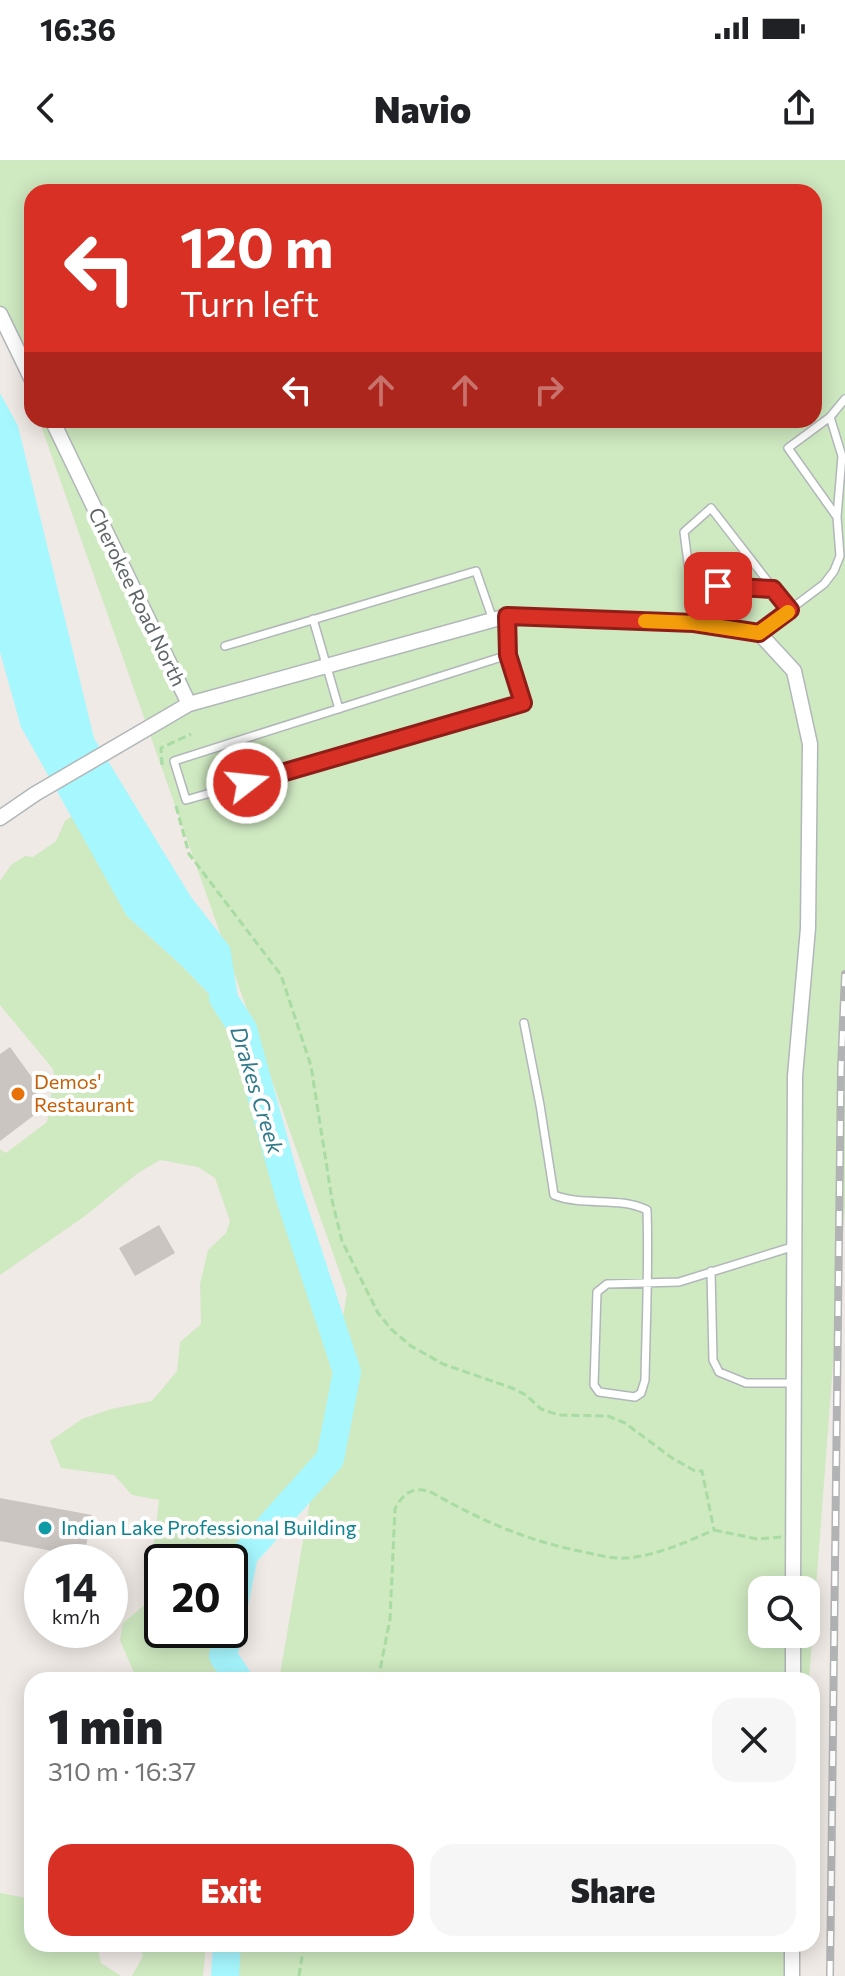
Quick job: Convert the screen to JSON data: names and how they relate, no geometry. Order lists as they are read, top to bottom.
{
  "streets": {
    "street": ["Cherokee Road North"]
  },
  "water": ["Drakes Creek"],
  "places": ["Demos' Restaurant", "Indian Lake Professional Building"],
  "page": {
    "status": "16:36",
    "header": "Navio",
    "turn": ["120 m", "Turn left"],
    "speed": "14 km/h",
    "limit": "20",
    "heading": ["1 min", "310 m · 16:37"],
    "buttons": ["Exit", "Share"]
  }
}
